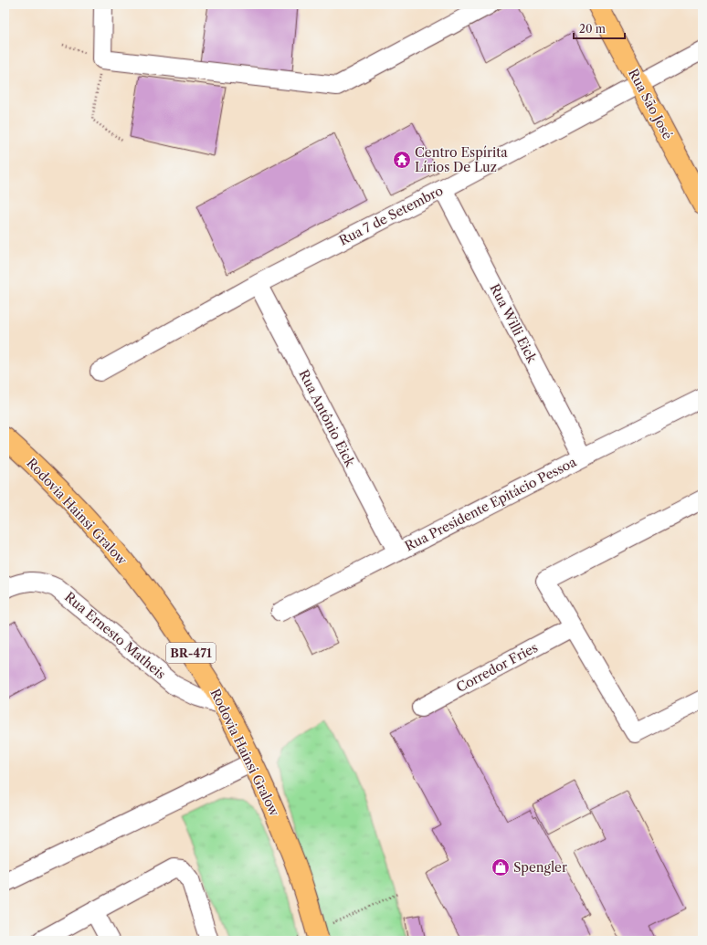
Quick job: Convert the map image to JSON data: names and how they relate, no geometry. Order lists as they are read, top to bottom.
{
  "streets": {
    "main road": ["Rua São José", "Rodovia Hainsi Gralow", "BR-471"],
    "street": [
      "Rua 7 de Setembro",
      "Rua Willi Eick",
      "Rua Antônio Eick",
      "Rua Presidente Epitácio Pessoa",
      "Rua Ernesto Matheis",
      "Corredor Fries"
    ]
  },
  "crossings": [
    ["Rua São José", "Rua 7 de Setembro"],
    ["Rua 7 de Setembro", "Rua Willi Eick"],
    ["Rua 7 de Setembro", "Rua Antônio Eick"],
    ["Rua Willi Eick", "Rua Presidente Epitácio Pessoa"],
    ["Rua Antônio Eick", "Rua Presidente Epitácio Pessoa"],
    ["Rodovia Hainsi Gralow", "Rua Ernesto Matheis"]
  ],
  "places": {
    "temple": ["Centro Espírita Lírios De Luz"],
    "shop": ["Spengler"]
  },
  "scale_bar": "20 m"
}
